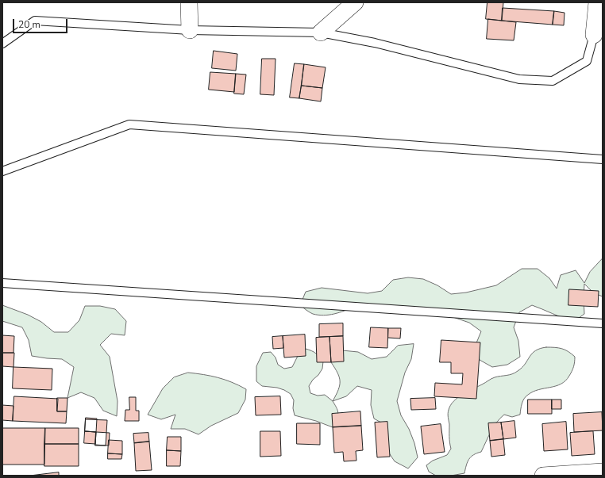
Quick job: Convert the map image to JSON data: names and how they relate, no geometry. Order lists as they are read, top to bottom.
{
  "scale_bar": "20 m"
}
